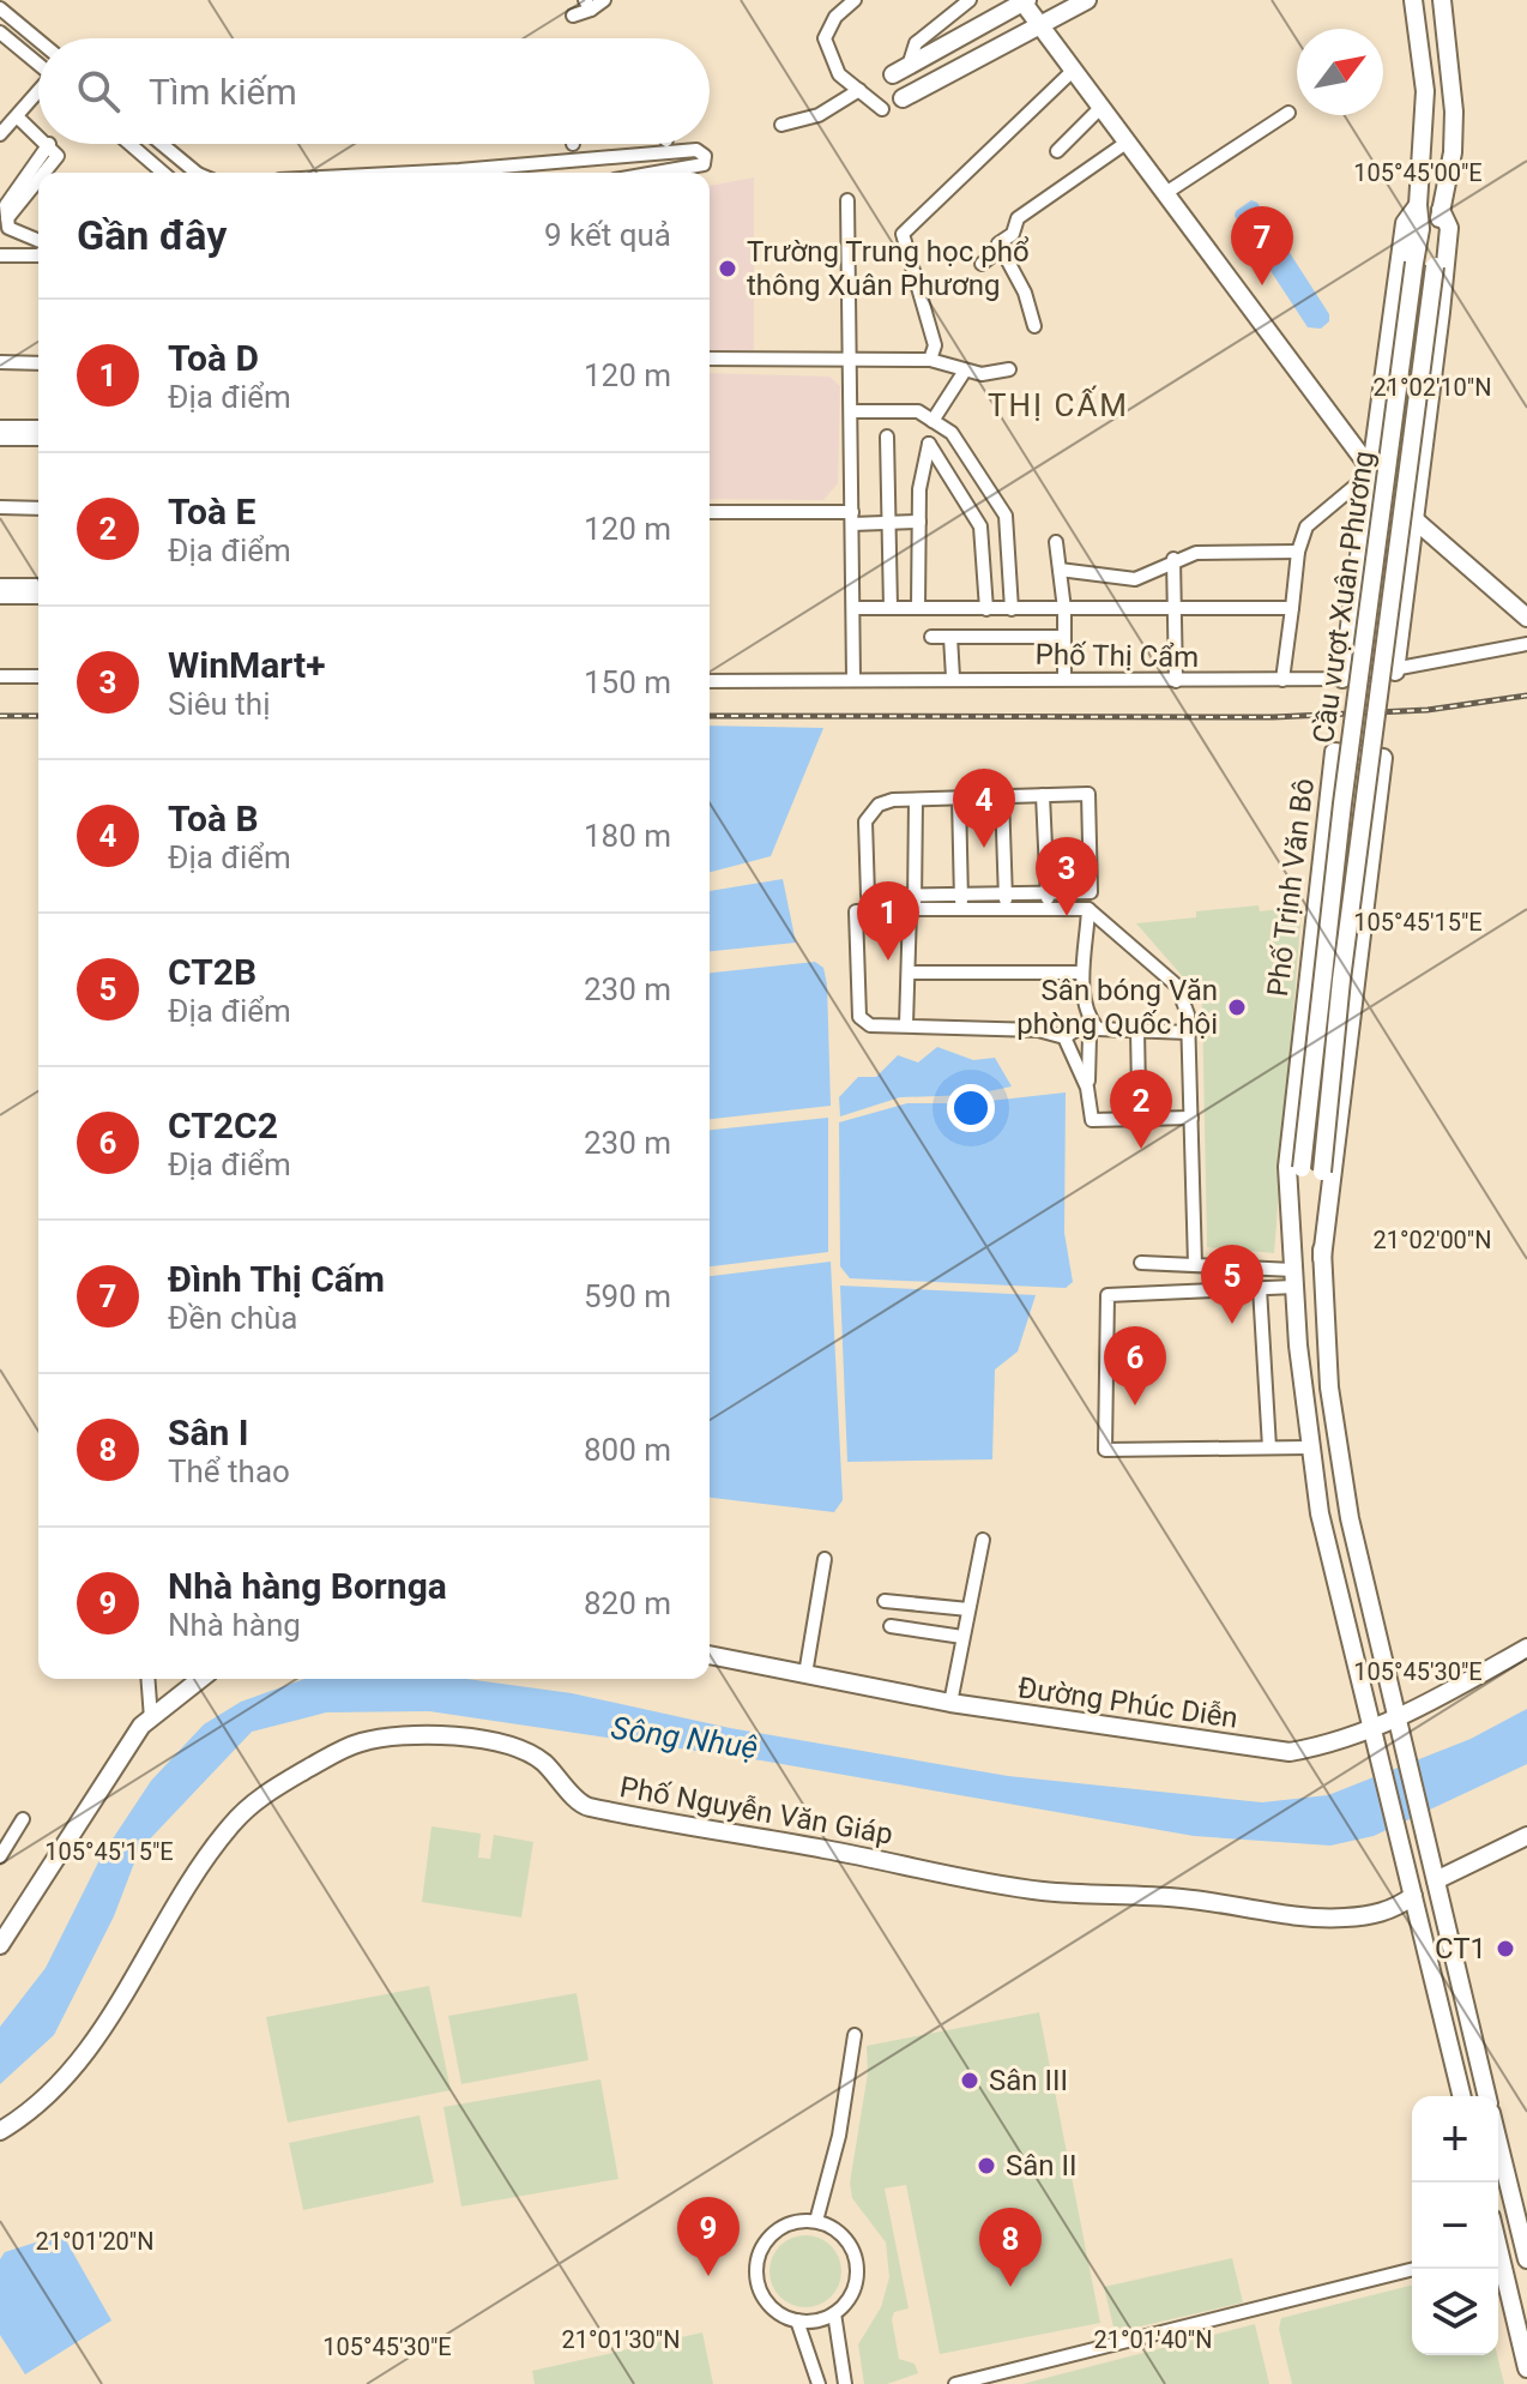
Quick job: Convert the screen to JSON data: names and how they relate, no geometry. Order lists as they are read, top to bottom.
{
  "streets": {
    "main road": [
      "Cầu vượt Xuân Phương",
      "Phố Trịnh Văn Bô",
      "Đường Phúc Diễn",
      "Phố Nguyễn Văn Giáp"
    ],
    "street": ["Phố Thị Cẩm"]
  },
  "crossings": [
    ["Cầu vượt Xuân Phương", "Phố Trịnh Văn Bô"],
    ["Phố Trịnh Văn Bô", "Đường Phúc Diễn"],
    ["Phố Trịnh Văn Bô", "Phố Nguyễn Văn Giáp"]
  ],
  "districts": ["THỊ CẤM"],
  "water": ["Sông Nhuệ"],
  "places": [
    "Trường Trung học phổ thông Xuân Phương",
    "Sân bóng Văn phòng Quốc hội",
    "CT1",
    "Sân III",
    "Sân II"
  ],
  "north": "top right",
  "page": {
    "search": "Tìm kiếm",
    "heading": ["Gần đây", "9 kết quả"],
    "pins": [
      "7",
      "4",
      "3",
      "1",
      "2",
      "5",
      "6",
      "9",
      "8"
    ],
    "list": [
      {
        "mark": "1",
        "name": "Toà D",
        "note": "Địa điểm",
        "value": "120 m"
      },
      {
        "mark": "2",
        "name": "Toà E",
        "note": "Địa điểm",
        "value": "120 m"
      },
      {
        "mark": "3",
        "name": "WinMart+",
        "note": "Siêu thị",
        "value": "150 m"
      },
      {
        "mark": "4",
        "name": "Toà B",
        "note": "Địa điểm",
        "value": "180 m"
      },
      {
        "mark": "5",
        "name": "CT2B",
        "note": "Địa điểm",
        "value": "230 m"
      },
      {
        "mark": "6",
        "name": "CT2C2",
        "note": "Địa điểm",
        "value": "230 m"
      },
      {
        "mark": "7",
        "name": "Đình Thị Cấm",
        "note": "Đền chùa",
        "value": "590 m"
      },
      {
        "mark": "8",
        "name": "Sân I",
        "note": "Thể thao",
        "value": "800 m"
      },
      {
        "mark": "9",
        "name": "Nhà hàng Bornga",
        "note": "Nhà hàng",
        "value": "820 m"
      }
    ],
    "map_buttons": ["+", "−"]
  },
  "coordinates": [
    "105°45'00\"E",
    "21°02'10\"N",
    "105°45'15\"E",
    "21°02'00\"N",
    "105°45'30\"E",
    "21°01'20\"N",
    "21°01'30\"N",
    "21°01'40\"N"
  ]
}
